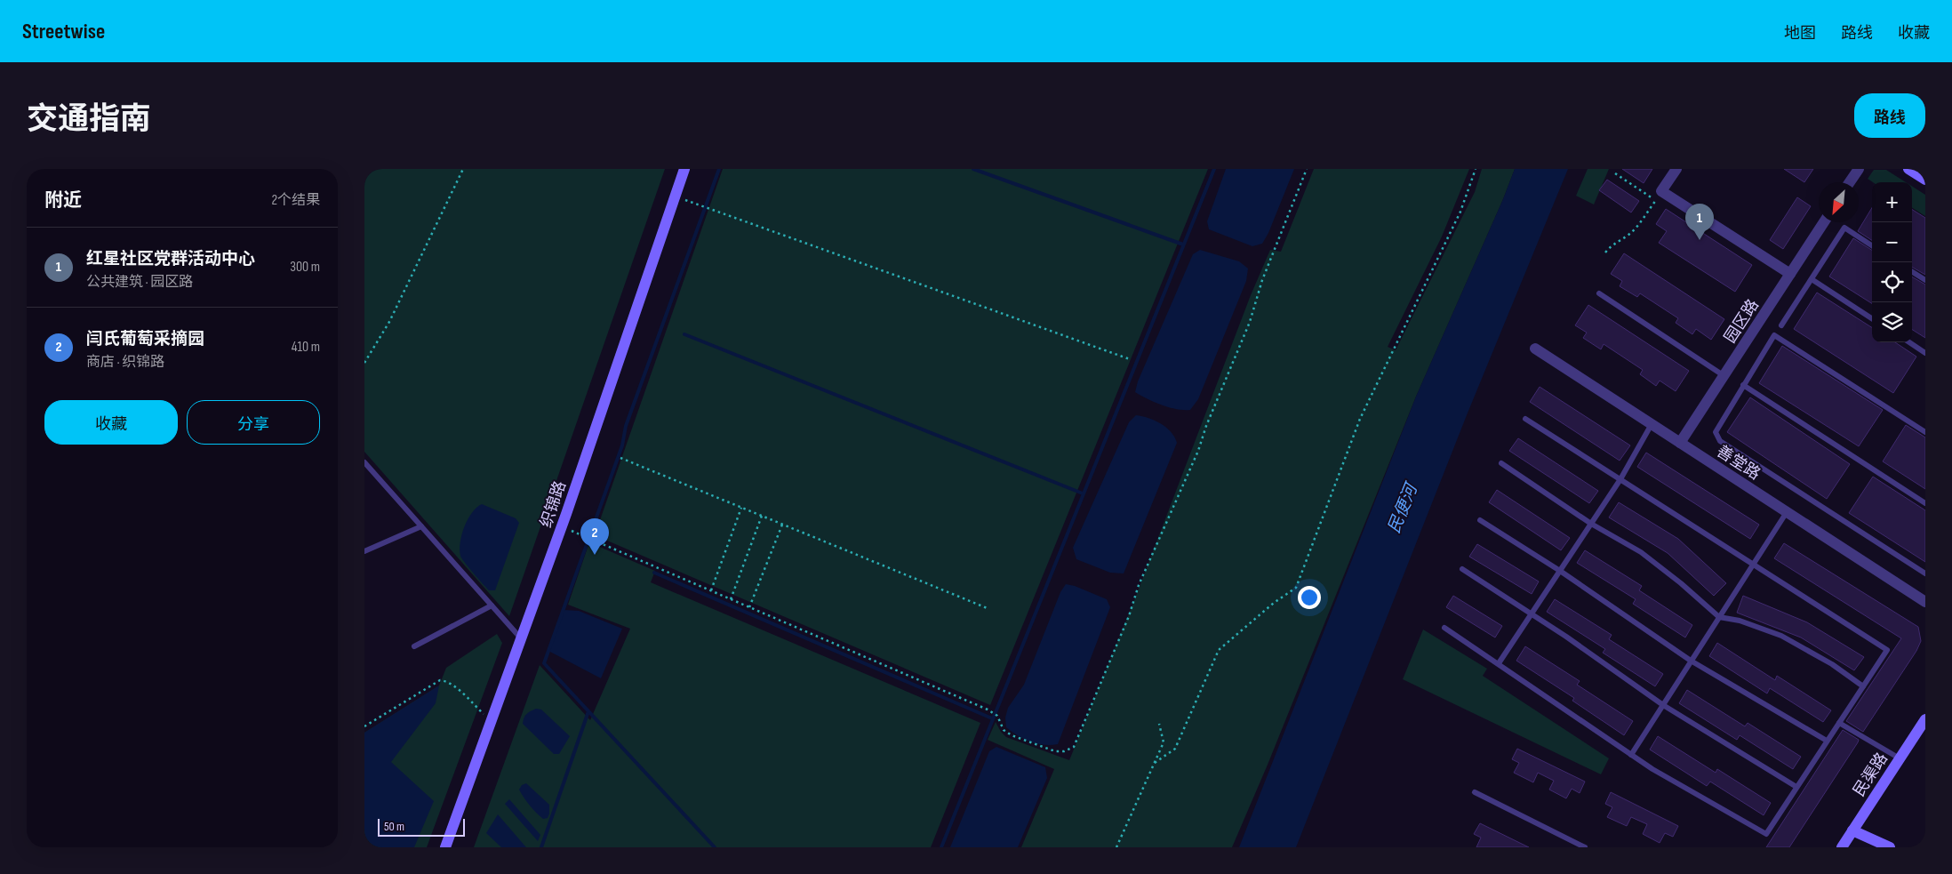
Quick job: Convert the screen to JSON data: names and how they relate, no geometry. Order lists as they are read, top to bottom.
{
  "streets": {
    "street": [
      "园区路",
      "善堂路",
      "织锦路",
      "民渠路"
    ]
  },
  "crossings": [
    ["园区路", "善堂路"]
  ],
  "water": ["民便河"],
  "scale_bar": "50 m",
  "north": "bottom left",
  "page": {
    "header": "Streetwise",
    "nav": ["地图", "路线", "收藏"],
    "title": "交通指南",
    "buttons": [
      "路线",
      ["收藏", "分享"]
    ],
    "heading": ["附近", "2个结果"],
    "map_buttons": ["+", "−"],
    "pins": ["1", "2"],
    "list": [
      {
        "mark": "1",
        "name": "红星社区党群活动中心",
        "note": "公共建筑 · 园区路",
        "value": "300 m"
      },
      {
        "mark": "2",
        "name": "闫氏葡萄采摘园",
        "note": "商店 · 织锦路",
        "value": "410 m"
      }
    ],
    "scale": "50 m"
  }
}
